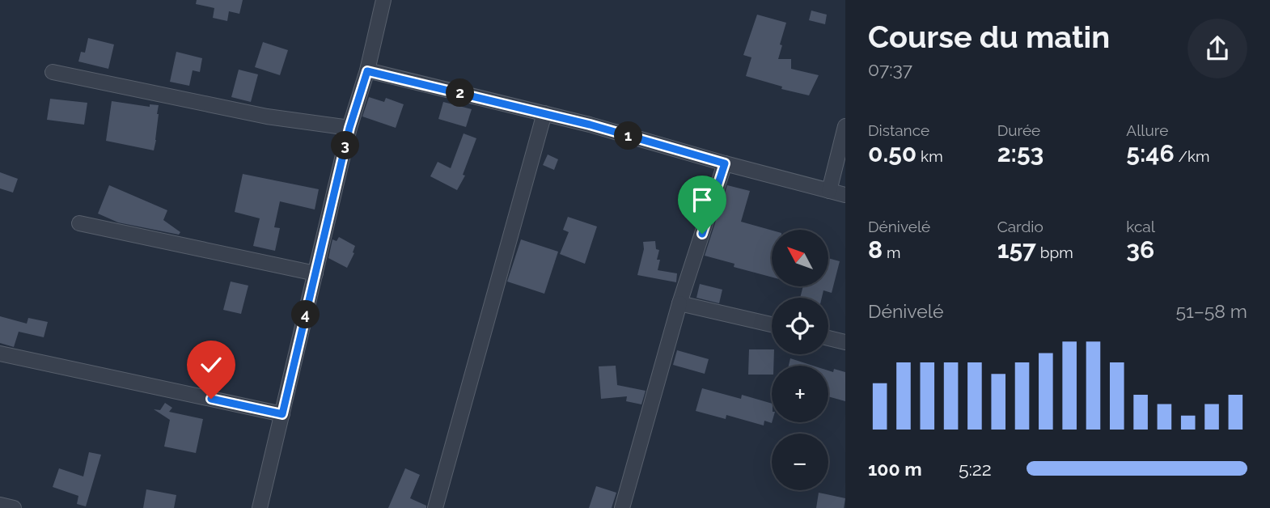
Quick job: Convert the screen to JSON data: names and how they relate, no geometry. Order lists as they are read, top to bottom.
{
  "north": "top left",
  "page": {
    "heading": ["Course du matin", "07:37"],
    "pins": [
      "2",
      "1",
      "3",
      "4"
    ],
    "stats": [
      ["Distance", "0.50 km"],
      ["Durée", "2:53"],
      ["Allure", "5:46 /km"],
      ["Dénivelé", "8 m"],
      ["Cardio", "157 bpm"],
      ["kcal", "36"]
    ],
    "map_buttons": ["+", "−"],
    "chart": ["Dénivelé", "51–58 m"],
    "list": [
      {
        "name": "100 m",
        "note": "5:22"
      }
    ]
  }
}
